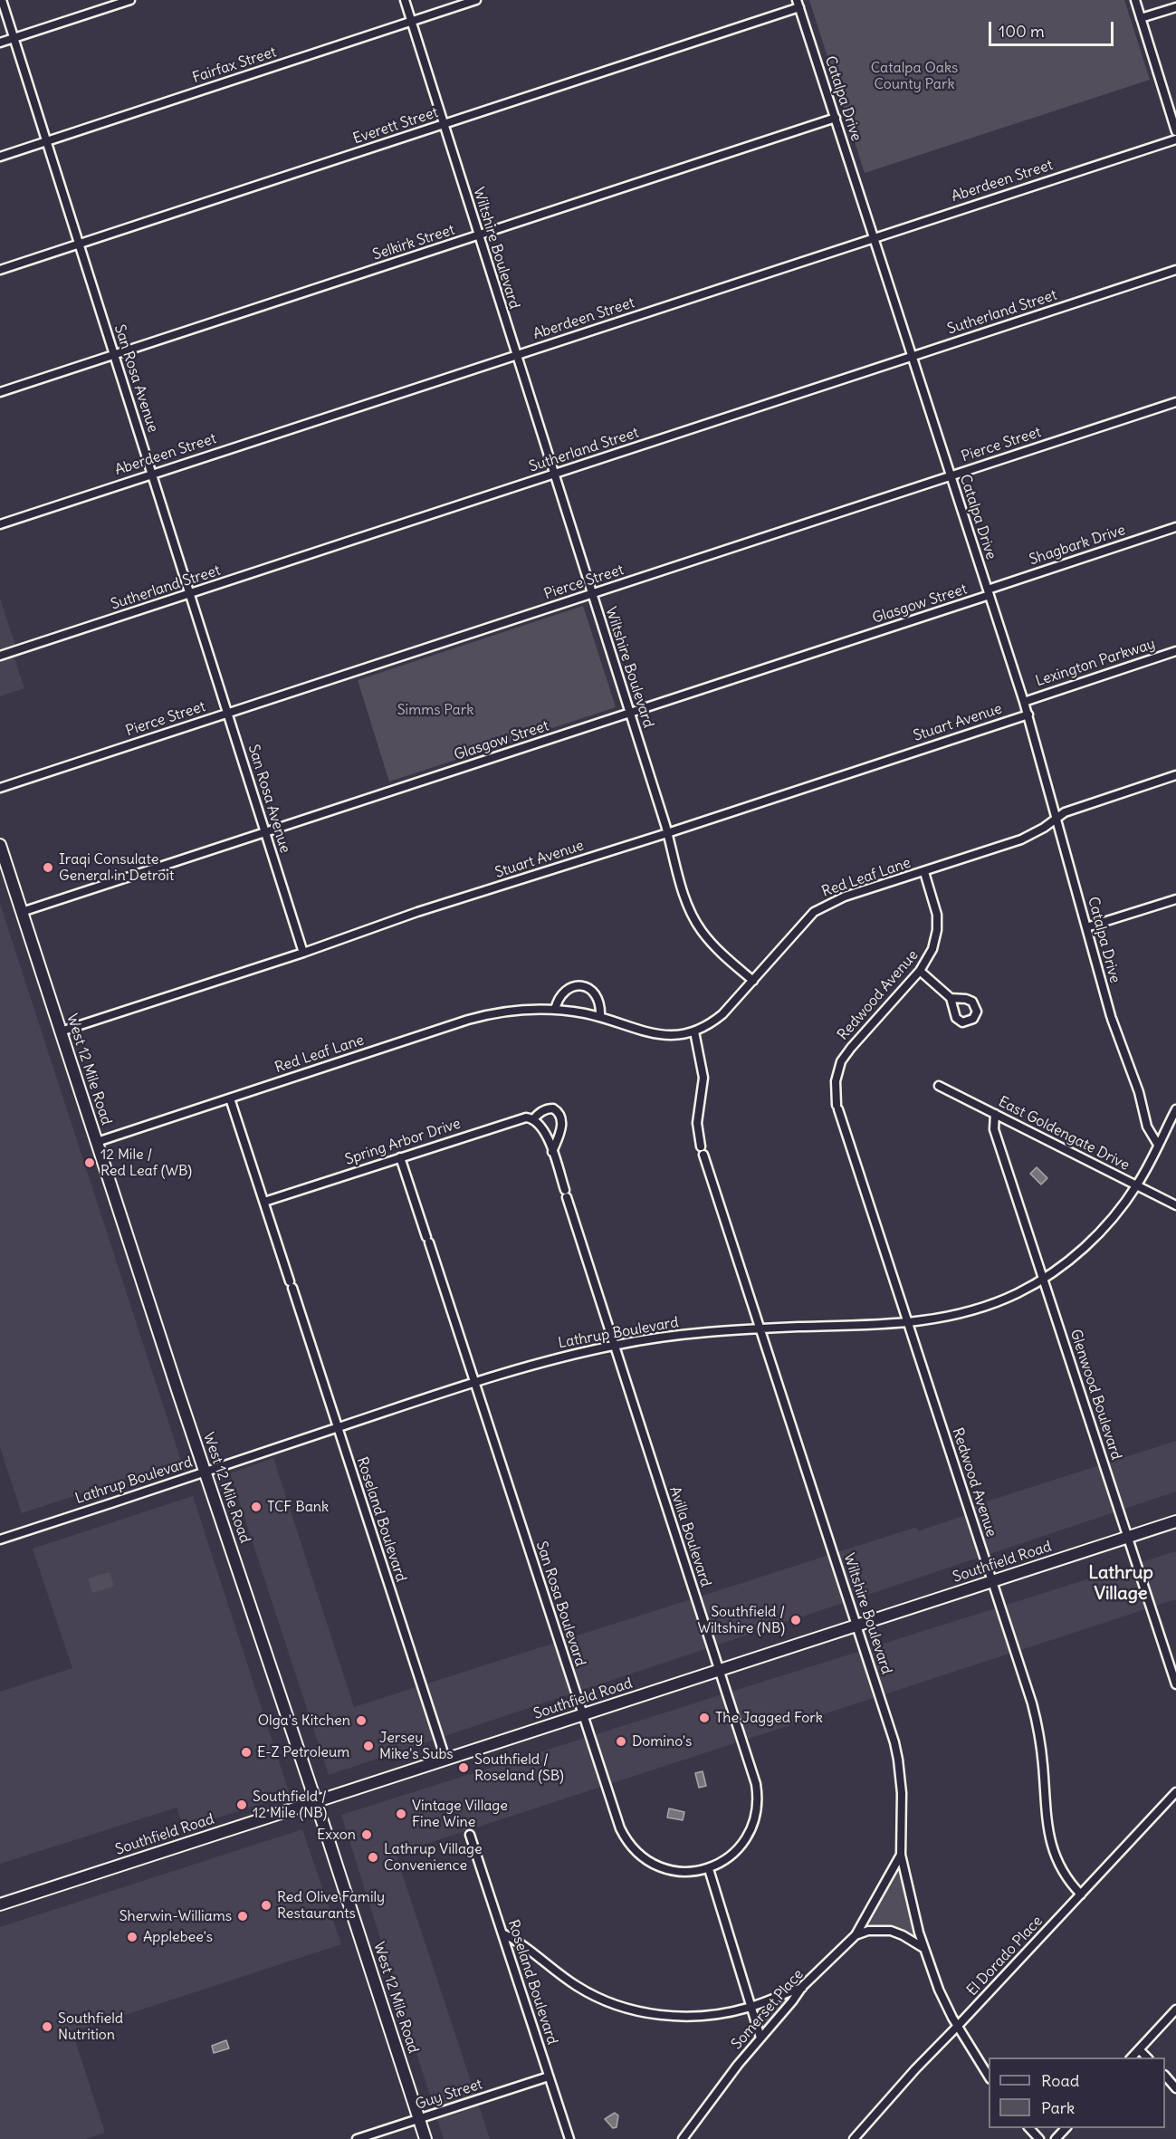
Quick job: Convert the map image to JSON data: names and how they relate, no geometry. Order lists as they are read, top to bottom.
{
  "streets": {
    "main road": ["West 12 Mile Road", "Southfield Road"],
    "street": [
      "Fairfax Street",
      "Catalpa Drive",
      "Everett Street",
      "Aberdeen Street",
      "Selkirk Street",
      "Wiltshire Boulevard",
      "Sutherland Street",
      "San Rosa Avenue",
      "Pierce Street",
      "Shagbark Drive",
      "Glasgow Street",
      "Lexington Parkway",
      "Stuart Avenue",
      "Red Leaf Lane",
      "Redwood Avenue",
      "East Goldengate Drive",
      "Spring Arbor Drive",
      "Lathrup Boulevard",
      "Glenwood Boulevard",
      "Roseland Boulevard",
      "Avilla Boulevard",
      "San Rosa Boulevard",
      "El Dorado Place",
      "Somerset Place",
      "Guy Street"
    ]
  },
  "crossings": [
    ["Fairfax Street", "Wiltshire Boulevard"],
    ["Fairfax Street", "San Rosa Avenue"],
    ["Catalpa Drive", "Everett Street"],
    ["Catalpa Drive", "Aberdeen Street"],
    ["Catalpa Drive", "Selkirk Street"],
    ["Catalpa Drive", "Sutherland Street"],
    ["Catalpa Drive", "Pierce Street"],
    ["Catalpa Drive", "Shagbark Drive"],
    ["Catalpa Drive", "Glasgow Street"],
    ["Catalpa Drive", "Lexington Parkway"],
    ["Catalpa Drive", "Stuart Avenue"],
    ["Catalpa Drive", "Red Leaf Lane"],
    ["Catalpa Drive", "Lathrup Boulevard"],
    ["Everett Street", "Wiltshire Boulevard"],
    ["Everett Street", "San Rosa Avenue"],
    ["Aberdeen Street", "Wiltshire Boulevard"],
    ["Aberdeen Street", "San Rosa Avenue"],
    ["Selkirk Street", "Wiltshire Boulevard"],
    ["Selkirk Street", "San Rosa Avenue"],
    ["Wiltshire Boulevard", "Sutherland Street"],
    ["Wiltshire Boulevard", "Pierce Street"],
    ["Wiltshire Boulevard", "Glasgow Street"],
    ["Wiltshire Boulevard", "Stuart Avenue"],
    ["Wiltshire Boulevard", "Red Leaf Lane"],
    ["Wiltshire Boulevard", "Lathrup Boulevard"],
    ["Wiltshire Boulevard", "Southfield Road"],
    ["Wiltshire Boulevard", "El Dorado Place"],
    ["Wiltshire Boulevard", "Somerset Place"],
    ["Sutherland Street", "San Rosa Avenue"],
    ["San Rosa Avenue", "Pierce Street"],
    ["San Rosa Avenue", "Glasgow Street"],
    ["San Rosa Avenue", "Stuart Avenue"],
    ["Shagbark Drive", "Glasgow Street"],
    ["Glasgow Street", "West 12 Mile Road"],
    ["Stuart Avenue", "West 12 Mile Road"],
    ["Red Leaf Lane", "Redwood Avenue"],
    ["Red Leaf Lane", "West 12 Mile Road"],
    ["Red Leaf Lane", "Roseland Boulevard"],
    ["Redwood Avenue", "Lathrup Boulevard"],
    ["Redwood Avenue", "Southfield Road"],
    ["Redwood Avenue", "El Dorado Place"],
    ["West 12 Mile Road", "Lathrup Boulevard"],
    ["West 12 Mile Road", "Southfield Road"],
    ["West 12 Mile Road", "Guy Street"],
    ["East Goldengate Drive", "Lathrup Boulevard"],
    ["East Goldengate Drive", "Glenwood Boulevard"],
    ["Spring Arbor Drive", "Roseland Boulevard"],
    ["Spring Arbor Drive", "Avilla Boulevard"],
    ["Spring Arbor Drive", "San Rosa Boulevard"],
    ["Lathrup Boulevard", "Glenwood Boulevard"],
    ["Lathrup Boulevard", "Roseland Boulevard"],
    ["Lathrup Boulevard", "Avilla Boulevard"],
    ["Lathrup Boulevard", "San Rosa Boulevard"],
    ["Glenwood Boulevard", "Southfield Road"],
    ["Roseland Boulevard", "Southfield Road"],
    ["Roseland Boulevard", "Guy Street"],
    ["Avilla Boulevard", "Southfield Road"],
    ["Avilla Boulevard", "San Rosa Boulevard"],
    ["Southfield Road", "San Rosa Boulevard"]
  ],
  "districts": ["Lathrup Village"],
  "parks": ["Catalpa Oaks County Park", "Simms Park"],
  "places": [
    "Iraqi Consulate General in Detroit",
    "12 Mile / Red Leaf (WB)",
    "TCF Bank",
    "Southfield / Wiltshire (NB)",
    "The Jagged Fork",
    "Olga's Kitchen",
    "Domino's",
    "Jersey Mike's Subs",
    "E-Z Petroleum",
    "Southfield / Roseland (SB)",
    "Southfield / 12 Mile (NB)",
    "Vintage Village Fine Wine",
    "Exxon",
    "Lathrup Village Convenience",
    "Red Olive Family Restaurants",
    "Sherwin-Williams",
    "Applebee's",
    "Southfield Nutrition"
  ],
  "legend": ["Road", "Park"],
  "scale_bar": "100 m"
}
